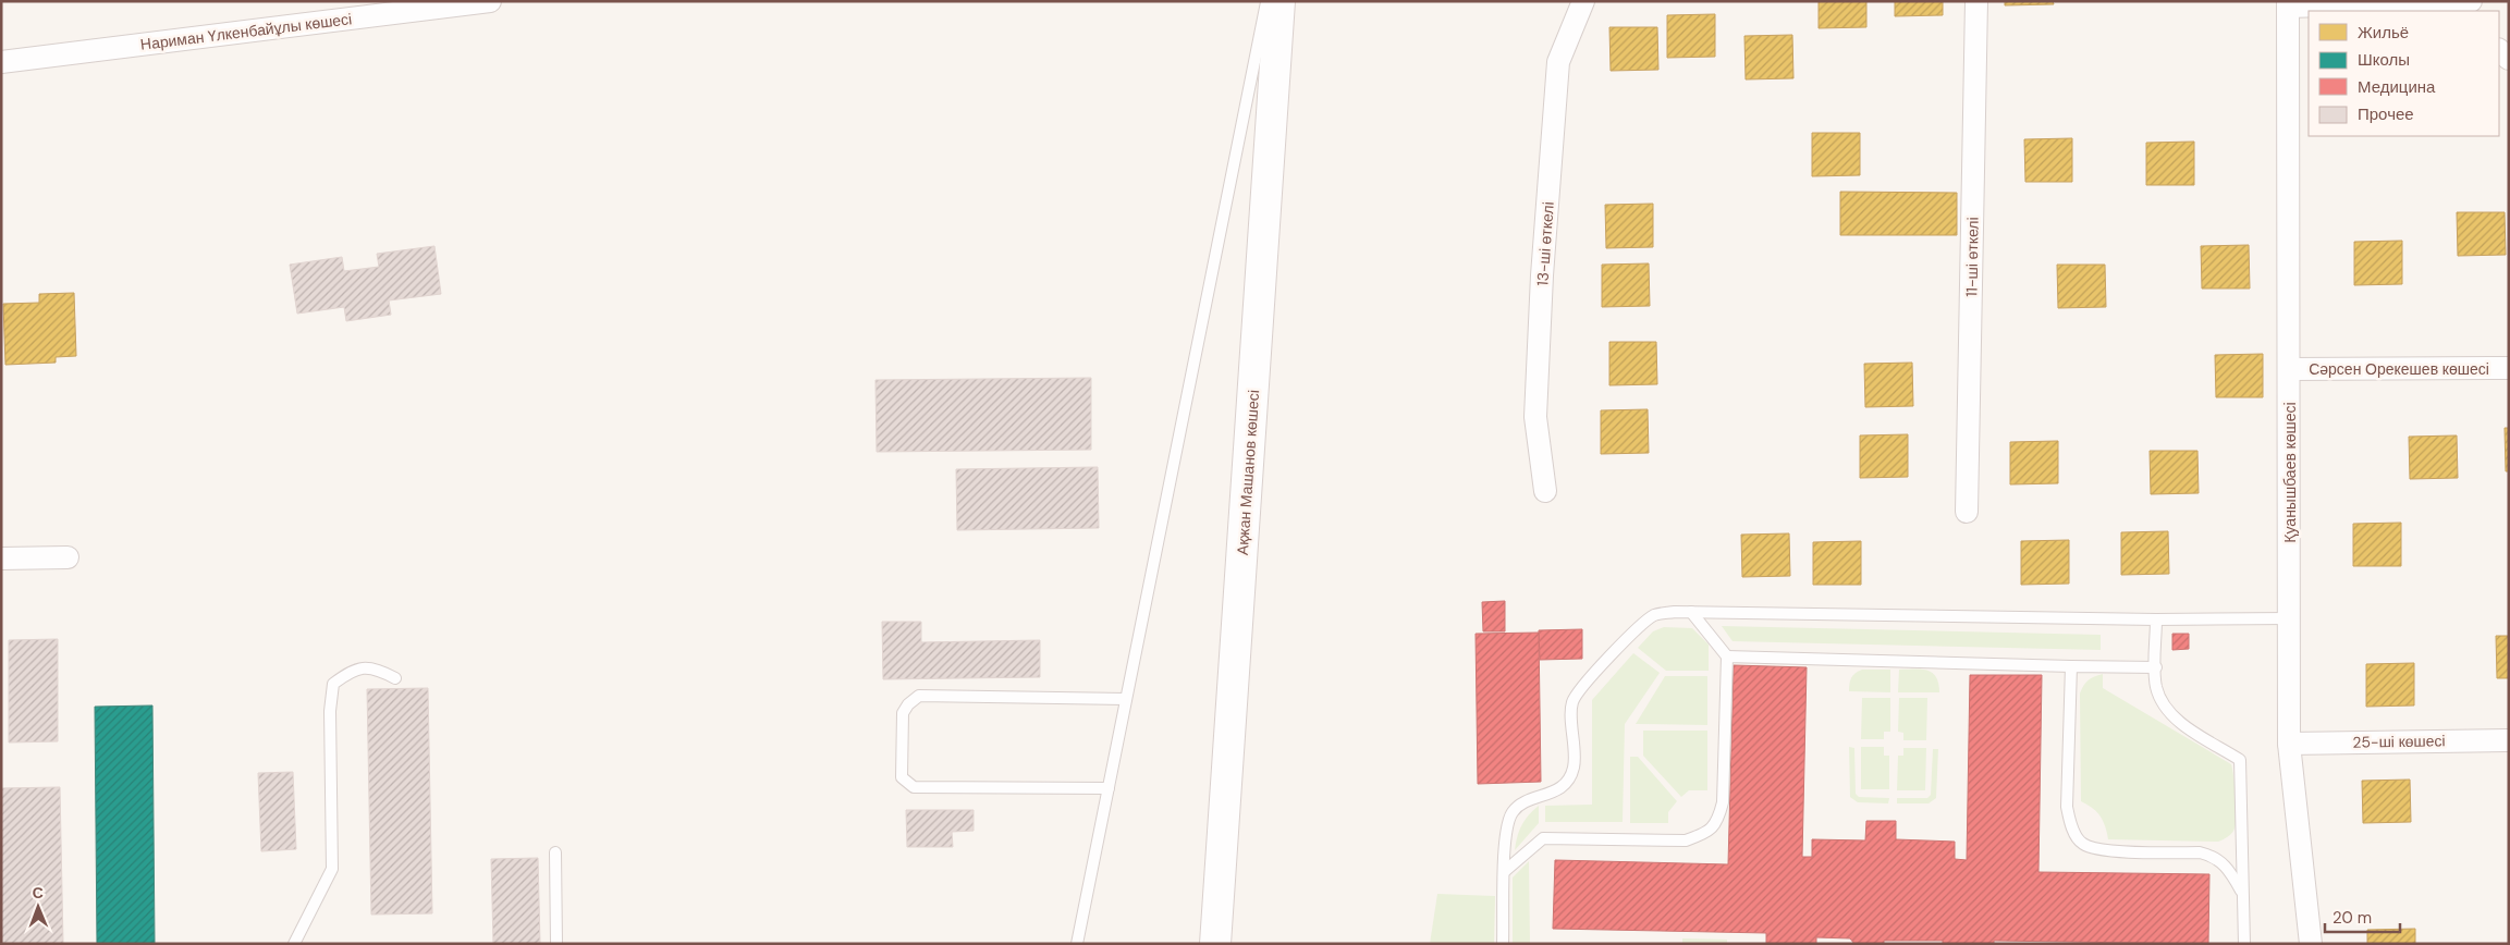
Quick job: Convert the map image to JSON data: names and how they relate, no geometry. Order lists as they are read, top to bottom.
{
  "streets": {
    "street": [
      "Нариман Үлкенбайұлы көшесі",
      "13-ші өткелі",
      "11-ші өткелі",
      "Сәрсен Орекешев көшесі",
      "Ақжан Машанов көшесі",
      "Қуанышбаев көшесі",
      "25-ші көшесі"
    ]
  },
  "crossings": [
    ["Сәрсен Орекешев көшесі", "Қуанышбаев көшесі"],
    ["Қуанышбаев көшесі", "25-ші көшесі"]
  ],
  "legend": [
    "Жильё",
    "Школы",
    "Медицина",
    "Прочее"
  ],
  "scale_bar": "20 m",
  "north": "top"
}
